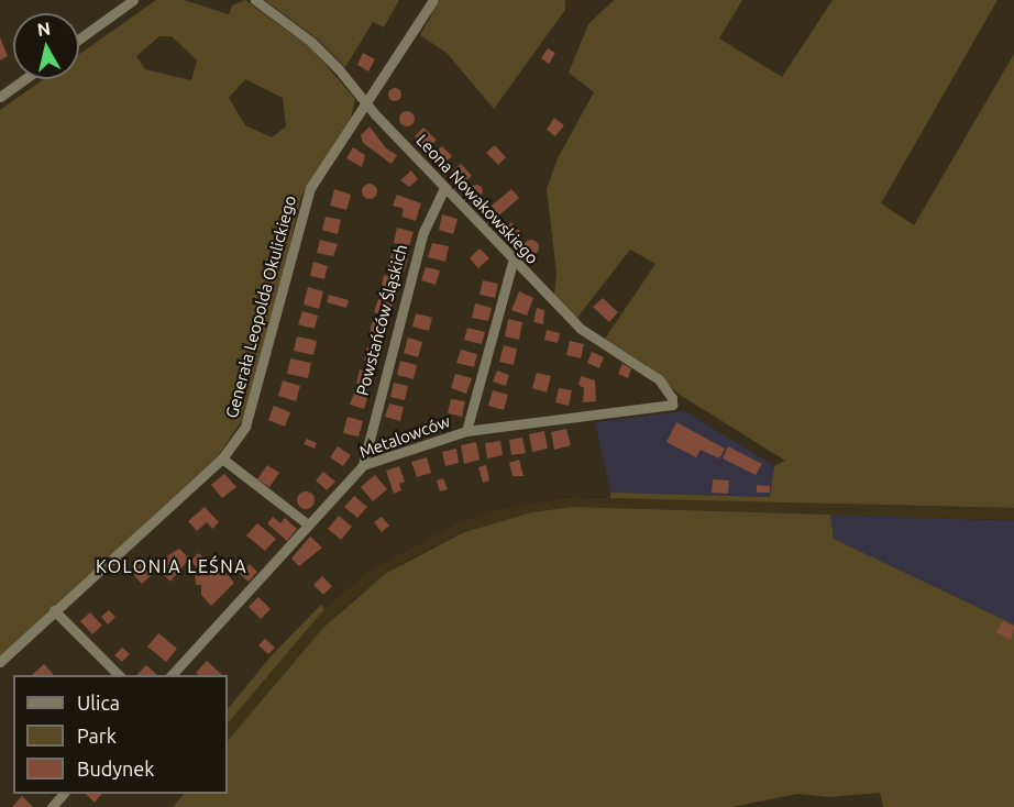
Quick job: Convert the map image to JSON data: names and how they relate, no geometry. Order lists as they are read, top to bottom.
{
  "streets": {
    "street": [
      "Leona Nowakowskiego",
      "Generała Leopolda Okulickiego",
      "Powstańców Śląskich",
      "Metalowców"
    ]
  },
  "crossings": [
    ["Leona Nowakowskiego", "Generała Leopolda Okulickiego"],
    ["Leona Nowakowskiego", "Powstańców Śląskich"],
    ["Leona Nowakowskiego", "Metalowców"],
    ["Powstańców Śląskich", "Metalowców"]
  ],
  "districts": ["KOLONIA LEŚNA"],
  "legend": ["Ulica", "Park", "Budynek"],
  "north": "top"
}
